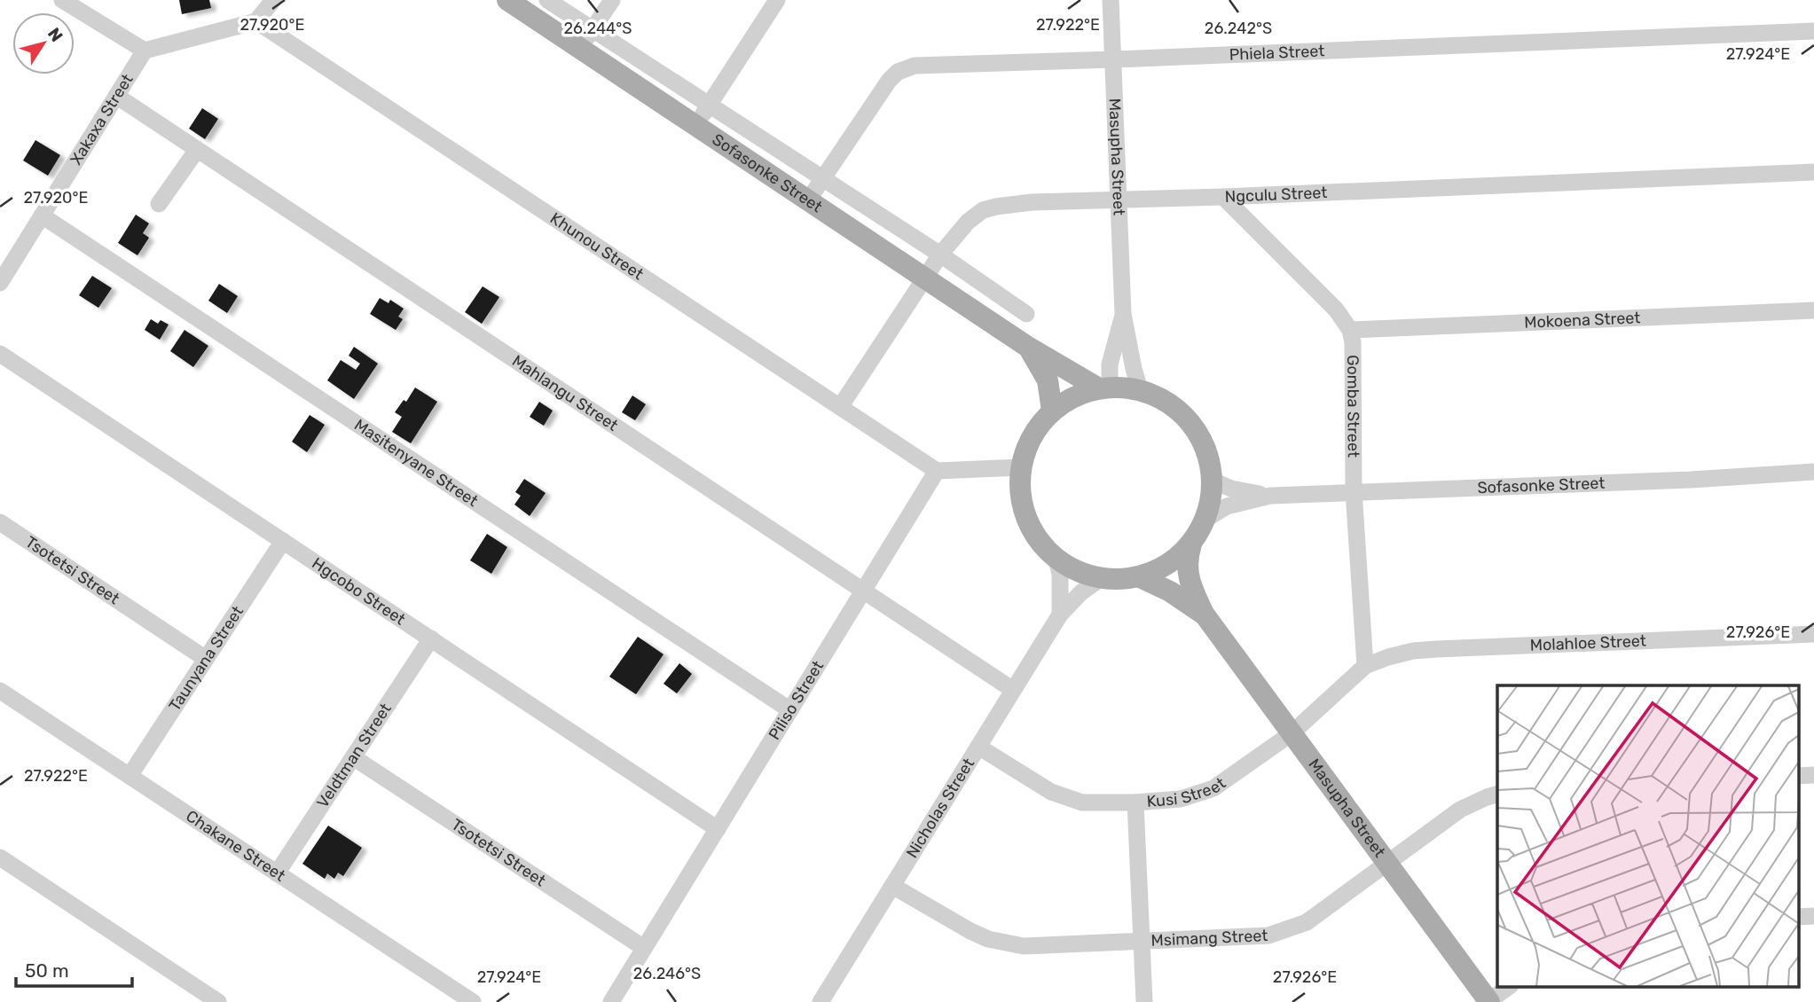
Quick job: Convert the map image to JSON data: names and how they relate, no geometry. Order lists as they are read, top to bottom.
{
  "streets": {
    "main road": ["Masupha Street", "Sofasonke Street"],
    "street": [
      "Phiela Street",
      "Xakaxa Street",
      "Ngculu Street",
      "Khunou Street",
      "Mokoena Street",
      "Mahlangu Street",
      "Gomba Street",
      "Masitenyane Street",
      "Tsotetsi Street",
      "Hgcobo Street",
      "Molahloe Street",
      "Taunyana Street",
      "Piliso Street",
      "Veldtman Street",
      "Kusi Street",
      "Nicholas Street",
      "Chakane Street",
      "Msimang Street"
    ]
  },
  "crossings": [
    ["Phiela Street", "Masupha Street"],
    ["Phiela Street", "Sofasonke Street"],
    ["Xakaxa Street", "Mahlangu Street"],
    ["Xakaxa Street", "Masitenyane Street"],
    ["Masupha Street", "Sofasonke Street"],
    ["Masupha Street", "Ngculu Street"],
    ["Masupha Street", "Kusi Street"],
    ["Masupha Street", "Nicholas Street"],
    ["Masupha Street", "Msimang Street"],
    ["Sofasonke Street", "Ngculu Street"],
    ["Sofasonke Street", "Gomba Street"],
    ["Sofasonke Street", "Nicholas Street"],
    ["Ngculu Street", "Khunou Street"],
    ["Khunou Street", "Piliso Street"],
    ["Mokoena Street", "Gomba Street"],
    ["Mahlangu Street", "Piliso Street"],
    ["Mahlangu Street", "Nicholas Street"],
    ["Gomba Street", "Molahloe Street"],
    ["Gomba Street", "Kusi Street"],
    ["Masitenyane Street", "Piliso Street"],
    ["Tsotetsi Street", "Taunyana Street"],
    ["Tsotetsi Street", "Piliso Street"],
    ["Tsotetsi Street", "Veldtman Street"],
    ["Hgcobo Street", "Taunyana Street"],
    ["Hgcobo Street", "Piliso Street"],
    ["Hgcobo Street", "Veldtman Street"],
    ["Molahloe Street", "Kusi Street"],
    ["Taunyana Street", "Chakane Street"],
    ["Veldtman Street", "Chakane Street"],
    ["Kusi Street", "Nicholas Street"],
    ["Nicholas Street", "Msimang Street"]
  ],
  "scale_bar": "50 m",
  "north": "top right",
  "coordinates": [
    "27.920°E",
    "27.922°E",
    "26.244°S",
    "26.242°S",
    "27.924°E",
    "27.926°E",
    "26.246°S"
  ]
}
